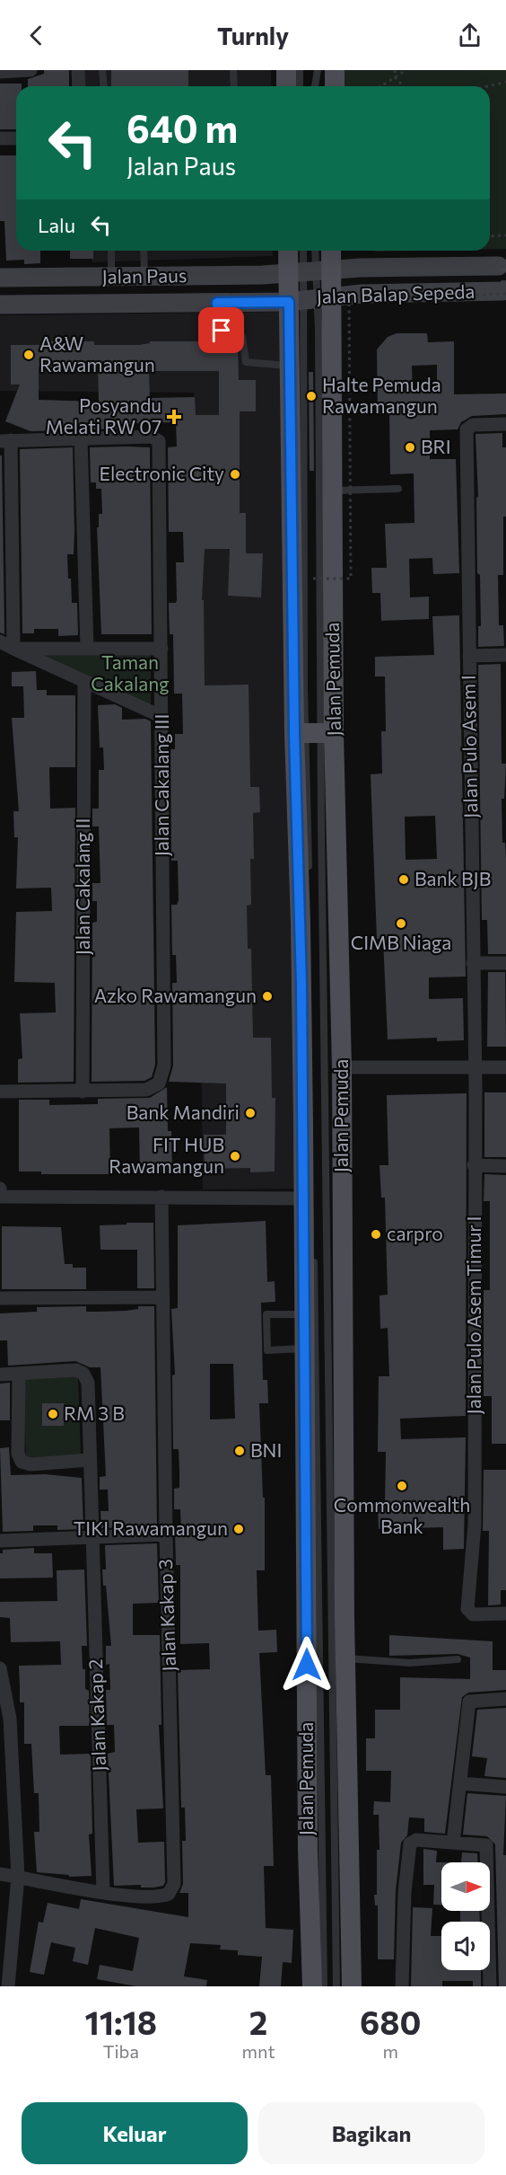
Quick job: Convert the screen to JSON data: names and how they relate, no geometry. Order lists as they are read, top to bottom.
{
  "streets": {
    "main road": ["Jalan Paus", "Jalan Balap Sepeda", "Jalan Pemuda"],
    "street": [
      "Jalan Pulo Asem I",
      "Jalan Cakalang III",
      "Jalan Cakalang II",
      "Jalan Pulo Asem Timur I",
      "Jalan Kakap 3",
      "Jalan Kakap 2"
    ]
  },
  "crossings": [
    ["Jalan Paus", "Jalan Balap Sepeda"],
    ["Jalan Paus", "Jalan Pemuda"],
    ["Jalan Balap Sepeda", "Jalan Pemuda"],
    ["Jalan Pulo Asem I", "Jalan Pulo Asem Timur I"],
    ["Jalan Cakalang III", "Jalan Cakalang II"],
    ["Jalan Kakap 3", "Jalan Kakap 2"]
  ],
  "parks": ["Taman Cakalang"],
  "places": {
    "other": [
      "A&W Rawamangun",
      "Halte Pemuda Rawamangun",
      "BRI",
      "Electronic City",
      "Bank BJB",
      "CIMB Niaga",
      "Azko Rawamangun",
      "Bank Mandiri",
      "FIT HUB Rawamangun",
      "carpro",
      "RM 3 B",
      "BNI",
      "Commonwealth Bank",
      "TIKI Rawamangun"
    ],
    "health": ["Posyandu Melati RW 07"]
  },
  "north": "right",
  "page": {
    "header": "Turnly",
    "turn": ["640 m", "Jalan Paus"],
    "then": "Lalu",
    "eta": [
      "11:18",
      "Tiba",
      "2",
      "mnt",
      "680",
      "m"
    ],
    "buttons": ["Keluar", "Bagikan"]
  }
}
